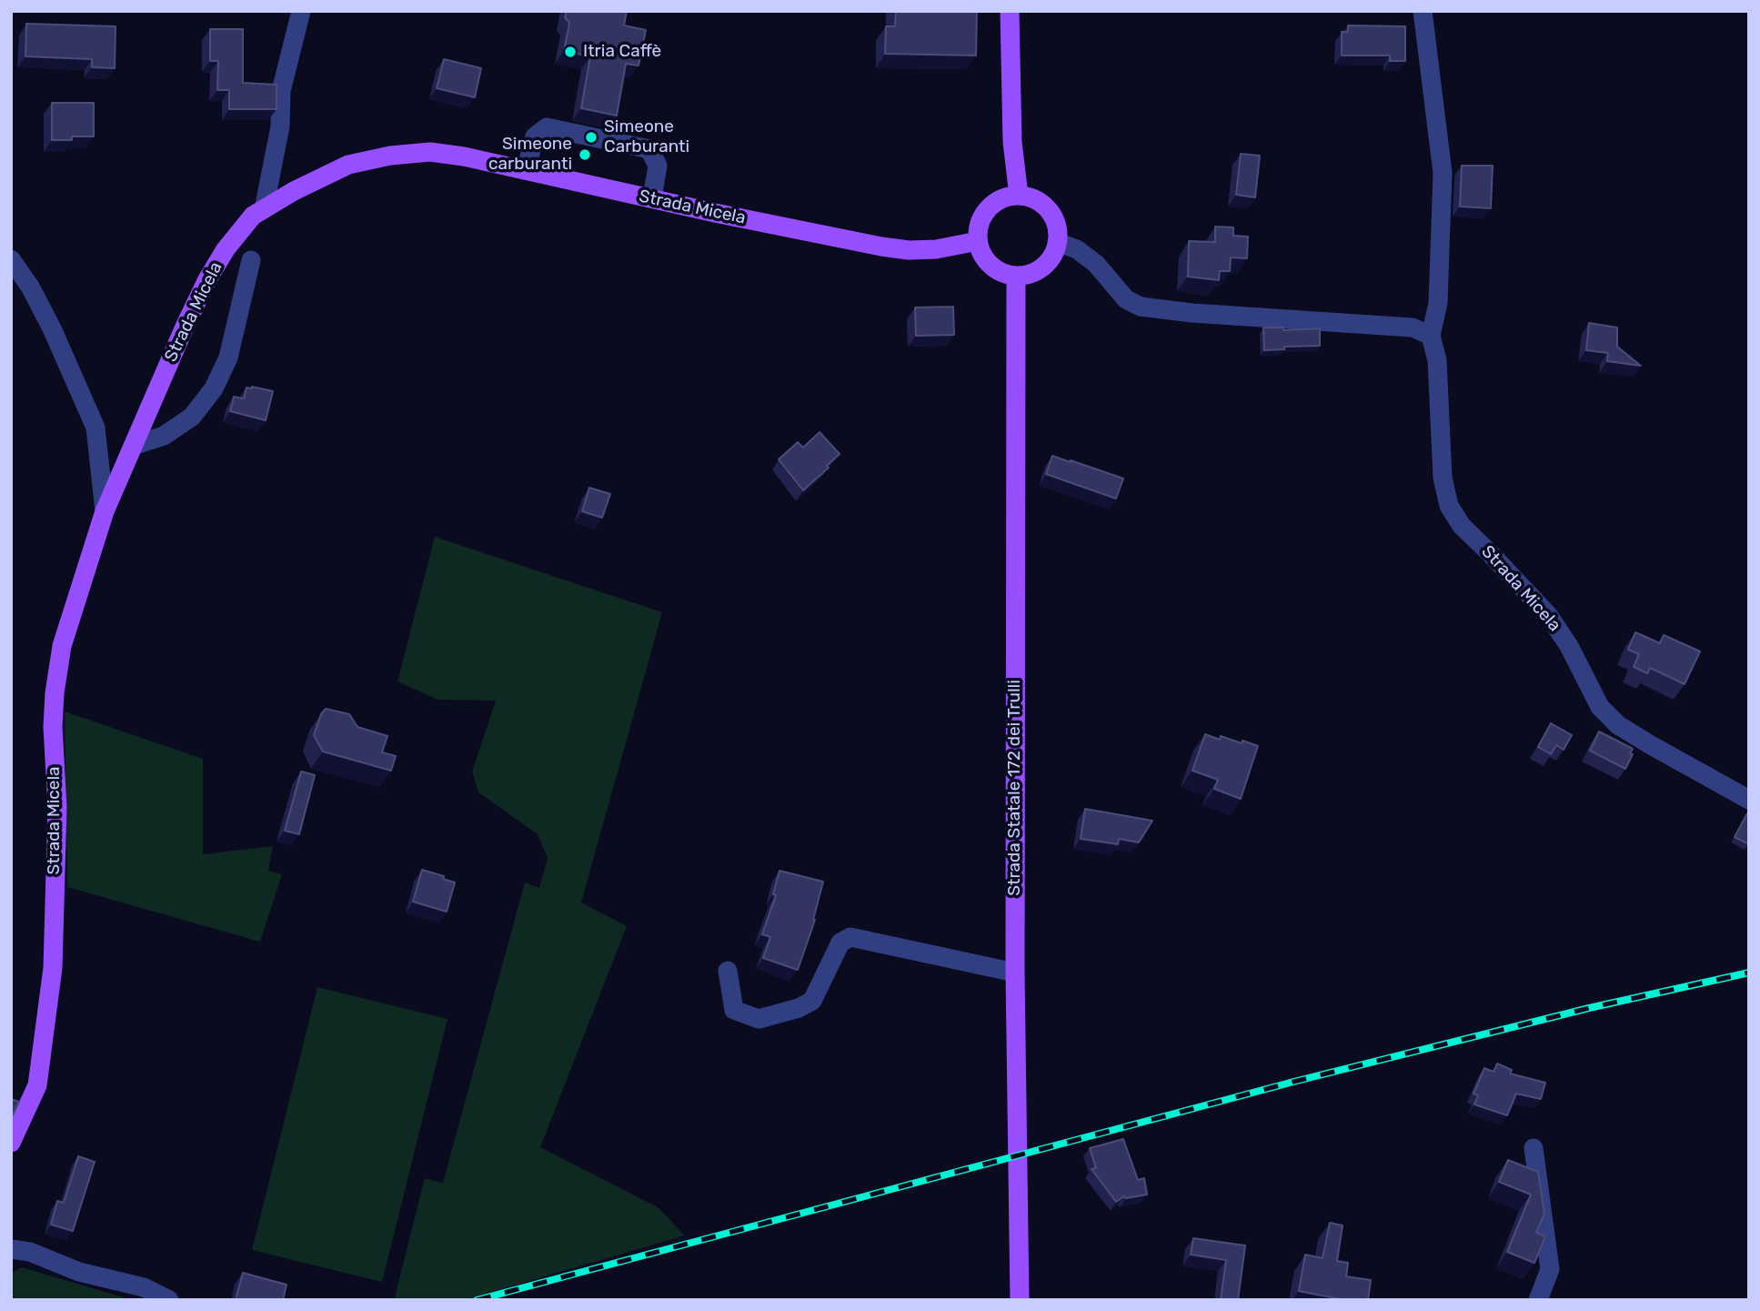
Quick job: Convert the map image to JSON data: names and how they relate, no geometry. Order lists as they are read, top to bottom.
{
  "streets": {
    "main road": ["Strada Micela", "Strada Statale 172 dei Trulli"]
  },
  "crossings": [
    ["Strada Micela", "Strada Statale 172 dei Trulli"]
  ],
  "places": ["Itria Caffè", "Simeone Carburanti", "Simeone carburanti"]
}
